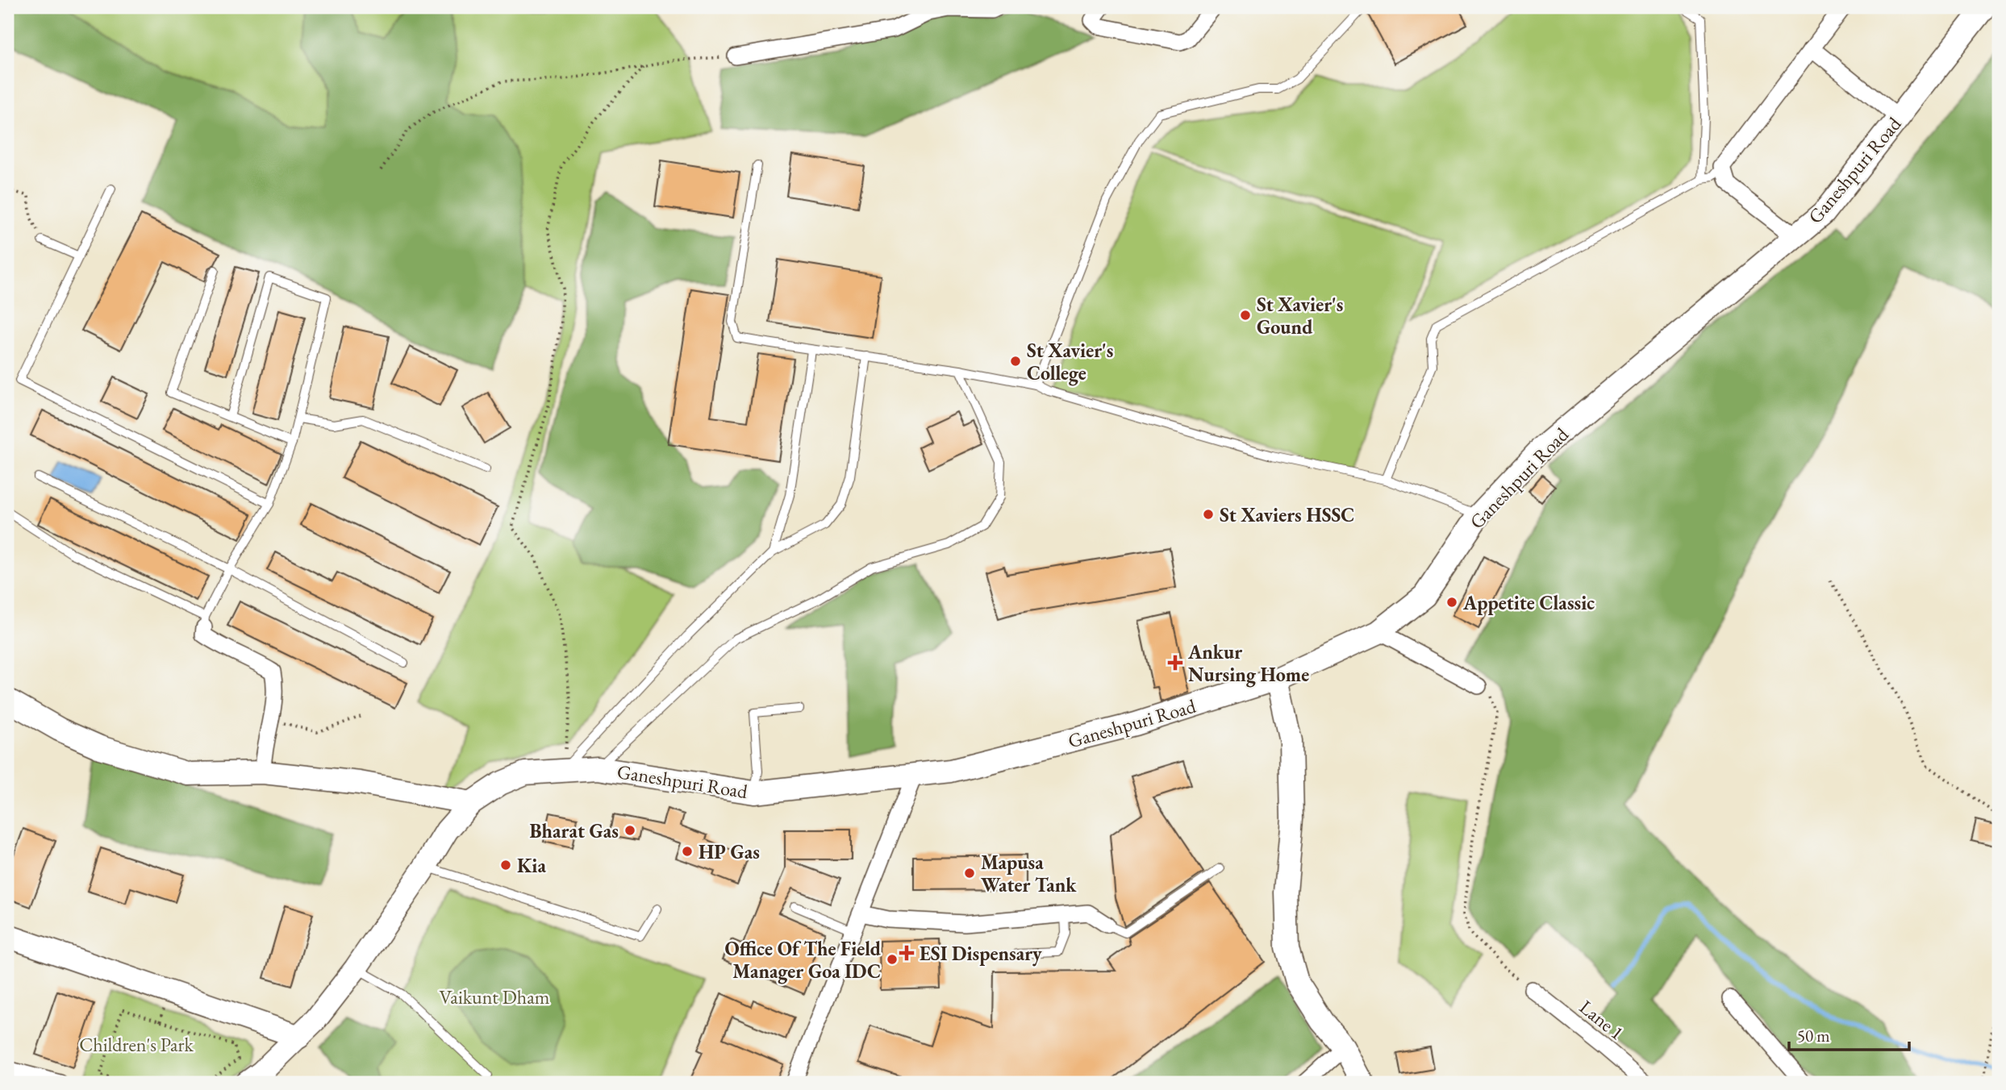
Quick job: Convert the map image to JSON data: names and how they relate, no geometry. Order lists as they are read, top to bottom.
{
  "streets": {
    "street": ["Ganeshpuri Road", "Lane 1"]
  },
  "parks": ["Vaikunt Dham", "Children's Park"],
  "places": {
    "other": [
      "St Xavier's Gound",
      "St Xavier's College",
      "St Xaviers HSSC",
      "Appetite Classic",
      "Bharat Gas",
      "HP Gas",
      "Kia",
      "Mapusa Water Tank",
      "Office Of The Field Manager Goa IDC"
    ],
    "health": ["Ankur Nursing Home", "ESI Dispensary"]
  },
  "scale_bar": "50 m"
}
